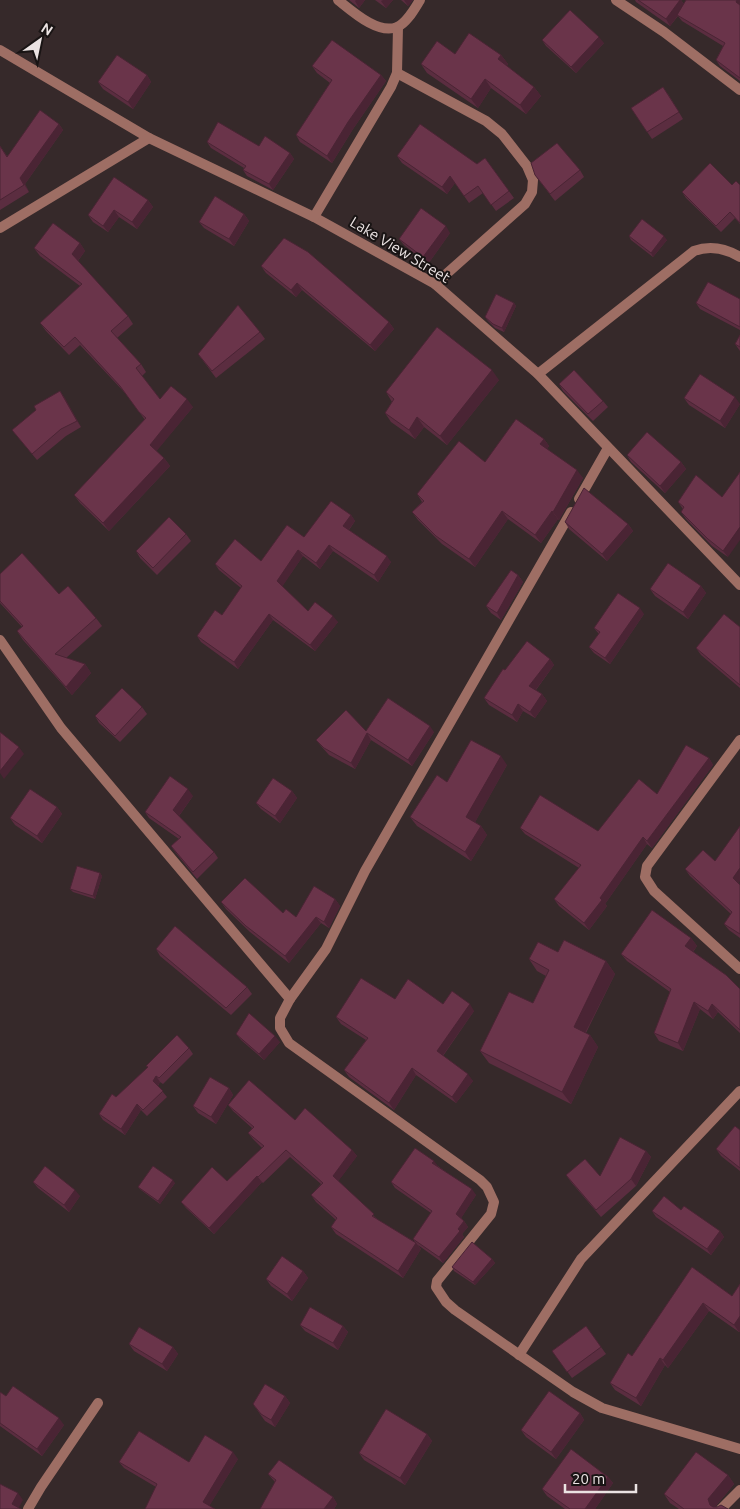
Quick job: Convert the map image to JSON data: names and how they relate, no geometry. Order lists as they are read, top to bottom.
{
  "streets": {
    "street": ["Lake View Street"]
  },
  "scale_bar": "20 m",
  "north": "top right"
}
